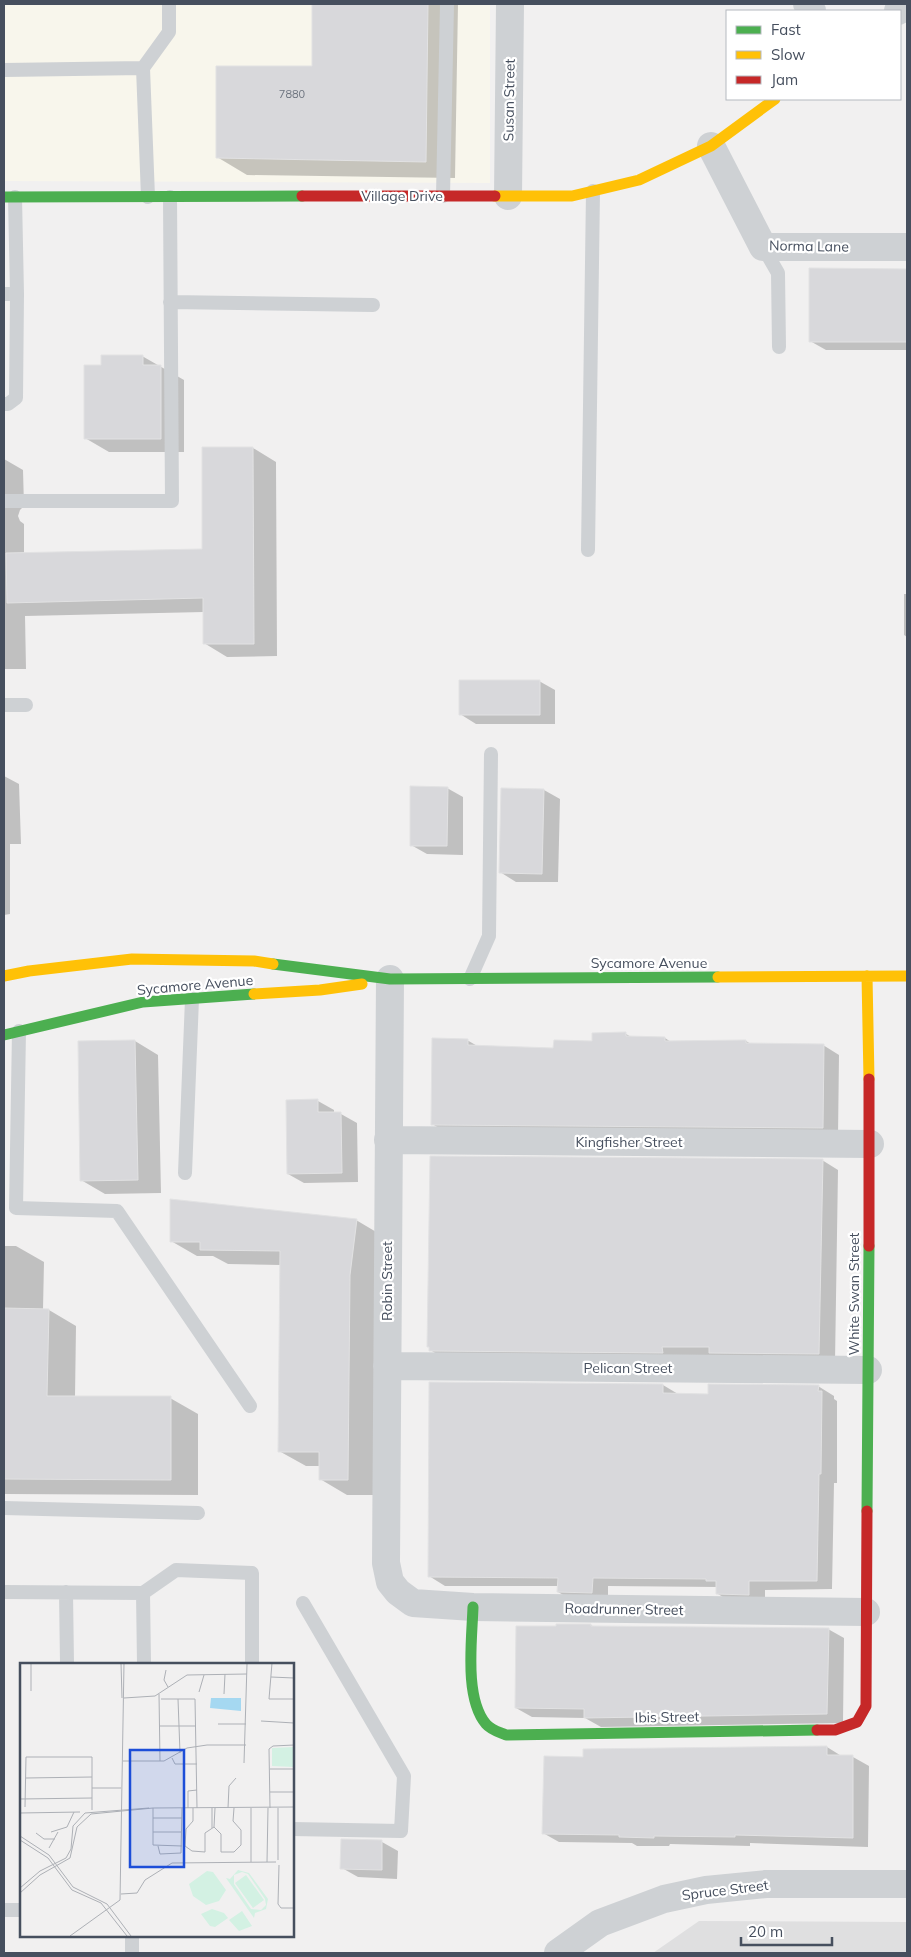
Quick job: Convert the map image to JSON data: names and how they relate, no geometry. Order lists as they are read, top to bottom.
{
  "streets": {
    "street": [
      "Susan Street",
      "Village Drive",
      "Norma Lane",
      "Sycamore Avenue",
      "Kingfisher Street",
      "Robin Street",
      "White Swan Street",
      "Pelican Street",
      "Roadrunner Street",
      "Ibis Street",
      "Spruce Street"
    ]
  },
  "crossings": [
    ["Susan Street", "Village Drive"],
    ["Village Drive", "Norma Lane"],
    ["Sycamore Avenue", "Robin Street"],
    ["Sycamore Avenue", "White Swan Street"],
    ["Kingfisher Street", "Robin Street"],
    ["Kingfisher Street", "White Swan Street"],
    ["Robin Street", "Pelican Street"],
    ["Robin Street", "Roadrunner Street"],
    ["White Swan Street", "Pelican Street"],
    ["White Swan Street", "Roadrunner Street"],
    ["White Swan Street", "Ibis Street"],
    ["Roadrunner Street", "Ibis Street"]
  ],
  "house_numbers": ["7880"],
  "legend": ["Fast", "Slow", "Jam"],
  "scale_bar": "20 m"
}
